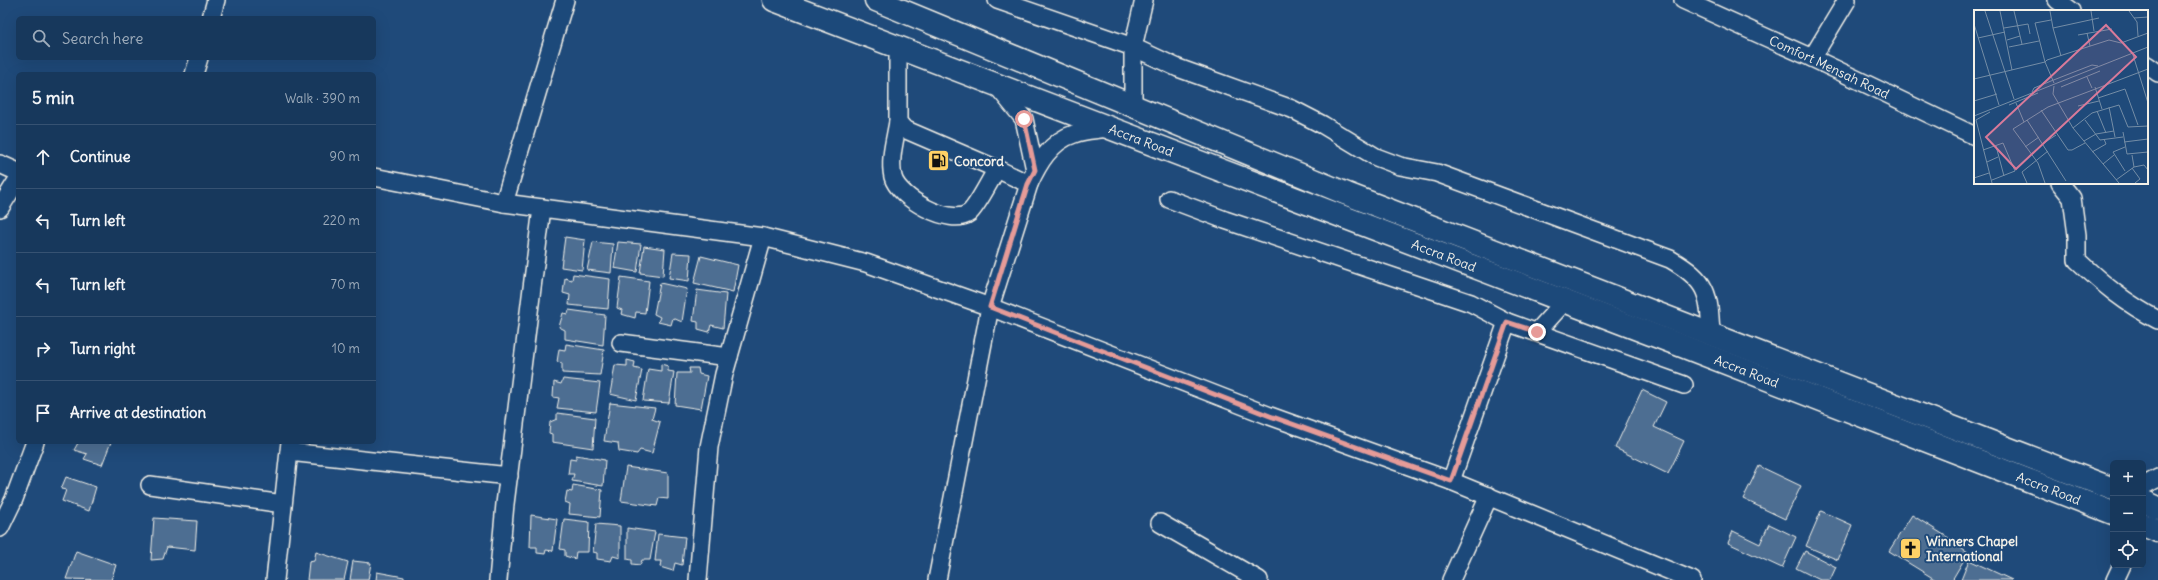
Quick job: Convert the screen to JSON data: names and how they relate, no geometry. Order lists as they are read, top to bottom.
{
  "streets": {
    "highway": ["Accra Road"],
    "street": ["Comfort Mensah Road"]
  },
  "places": {
    "fuel station": ["Concord"],
    "church": ["Winners Chapel International"]
  },
  "page": {
    "search": "Search here",
    "heading": ["5 min", "Walk · 390 m"],
    "list": [
      ["Continue", "90 m"],
      ["Turn left", "220 m"],
      ["Turn left", "70 m"],
      ["Turn right", "10 m"],
      "Arrive at destination"
    ],
    "map_buttons": ["+", "−"]
  }
}
